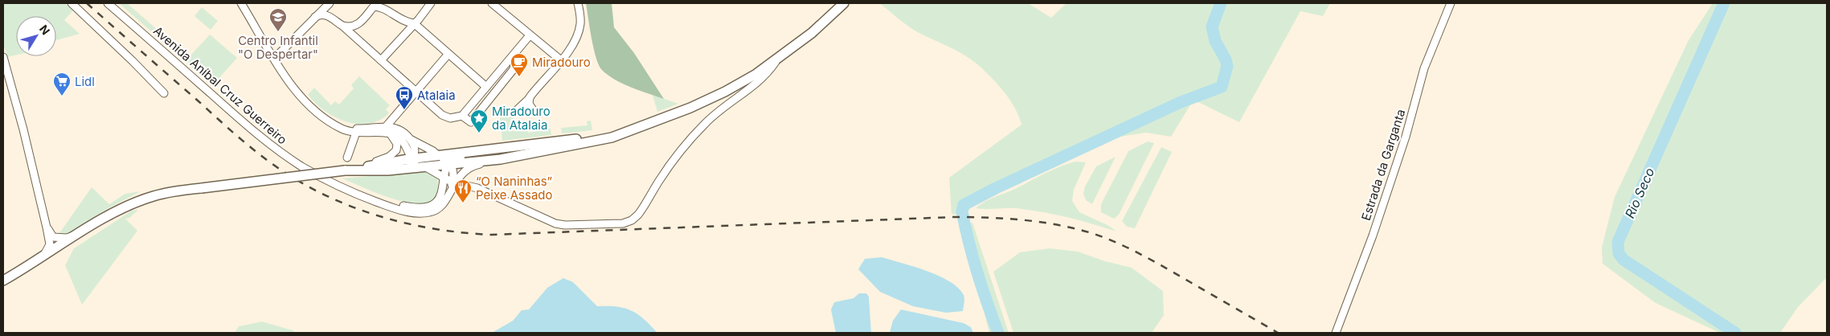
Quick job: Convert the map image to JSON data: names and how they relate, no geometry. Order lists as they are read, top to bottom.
{
  "streets": {
    "street": ["Avenida Aníbal Cruz Guerreiro", "Estrada da Garganta"]
  },
  "water": ["Rio Seco"],
  "places": {
    "school or university": ["Centro Infantil \"O Despertar\""],
    "cafe": ["Miradouro"],
    "supermarket": ["Lidl"],
    "bus stop": ["Atalaia"],
    "place": ["Miradouro da Atalaia"],
    "restaurant": ["“O Naninhas” Peixe Assado"]
  },
  "north": "top right"
}
